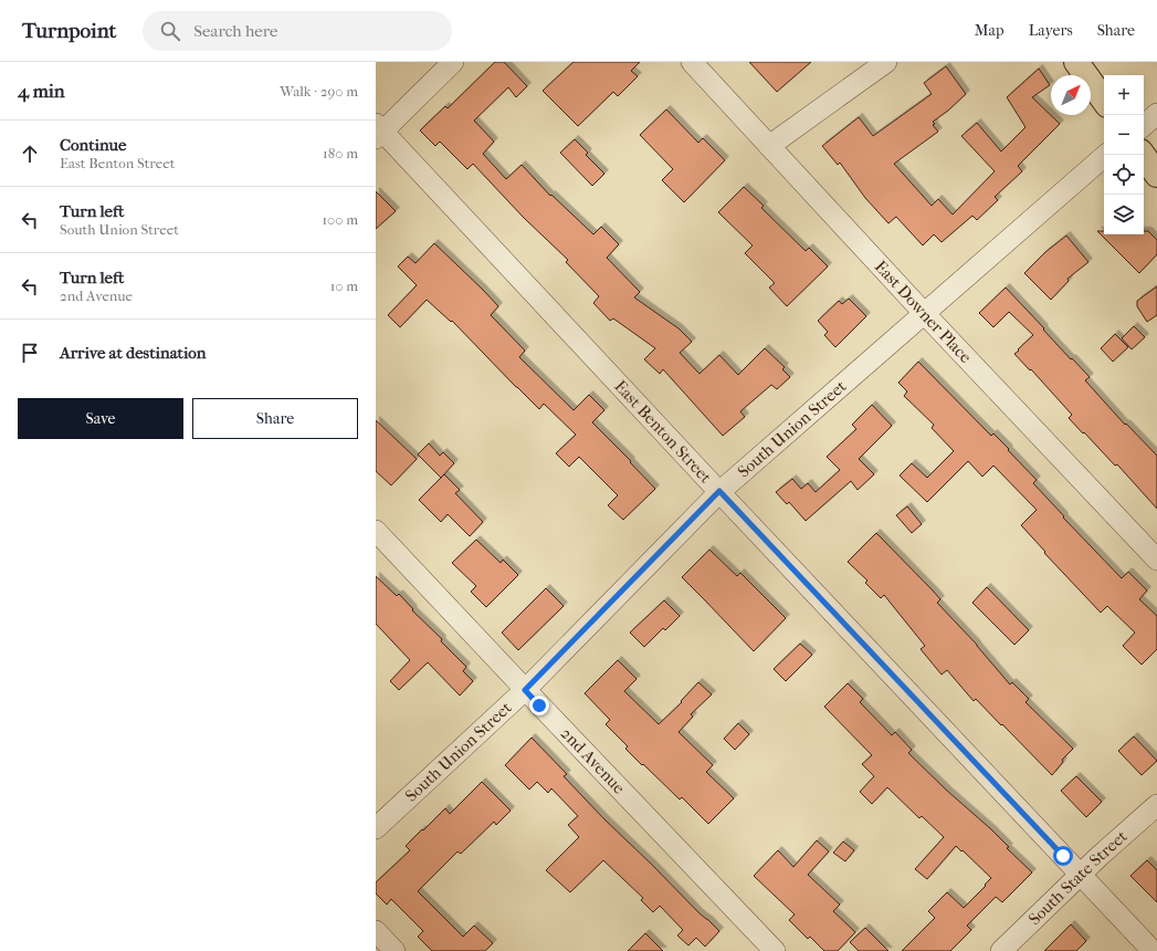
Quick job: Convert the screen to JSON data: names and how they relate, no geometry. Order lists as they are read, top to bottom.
{
  "streets": {
    "street": [
      "East Downer Place",
      "South Union Street",
      "East Benton Street",
      "2nd Avenue",
      "South State Street"
    ]
  },
  "crossings": [
    ["East Downer Place", "South Union Street"],
    ["South Union Street", "East Benton Street"],
    ["South Union Street", "2nd Avenue"],
    ["East Benton Street", "South State Street"]
  ],
  "north": "top right",
  "page": {
    "header": "Turnpoint",
    "search": "Search here",
    "nav": ["Map", "Layers", "Share"],
    "heading": ["4 min", "Walk · 290 m"],
    "map_buttons": ["+", "−"],
    "list": [
      ["Continue", "East Benton Street", "180 m"],
      ["Turn left", "South Union Street", "100 m"],
      ["Turn left", "2nd Avenue", "10 m"],
      "Arrive at destination"
    ],
    "buttons": ["Save", "Share"]
  }
}
